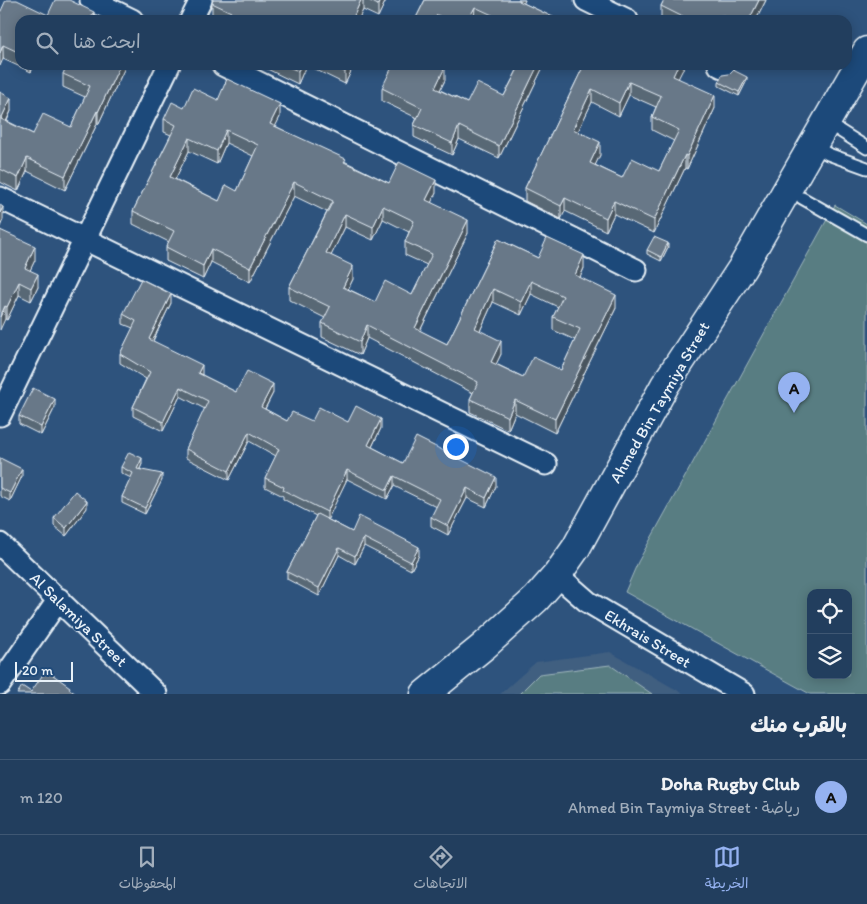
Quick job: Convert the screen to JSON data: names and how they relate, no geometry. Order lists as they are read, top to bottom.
{
  "streets": {
    "street": ["Ahmed Bin Taymiya Street", "Al Salamiya Street", "Ekhrais Street"]
  },
  "crossings": [
    ["Ahmed Bin Taymiya Street", "Ekhrais Street"]
  ],
  "scale_bar": "20 m",
  "page": {
    "search": "ابحث هنا",
    "pins": "A",
    "scale": "20 m",
    "heading": "بالقرب منك",
    "list": [
      {
        "mark": "A",
        "name": "Doha Rugby Club",
        "note": "رياضة · Ahmed Bin Taymiya Street",
        "value": "120 m"
      }
    ],
    "nav": ["الخريطة", "الاتجاهات", "المحفوظات"]
  }
}
